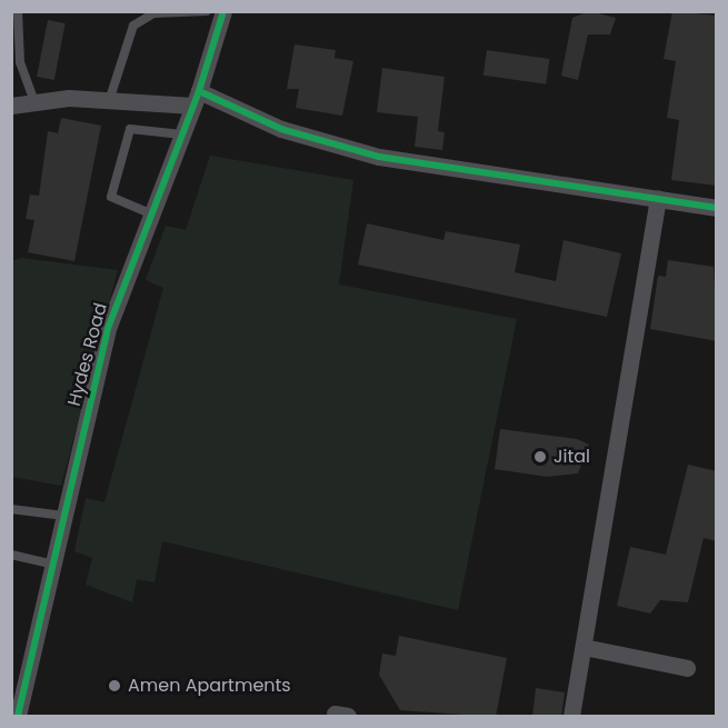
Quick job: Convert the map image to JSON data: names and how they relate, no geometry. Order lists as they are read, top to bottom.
{
  "streets": {
    "street": ["Hydes Road"]
  },
  "places": ["Jital", "Amen Apartments"]
}
